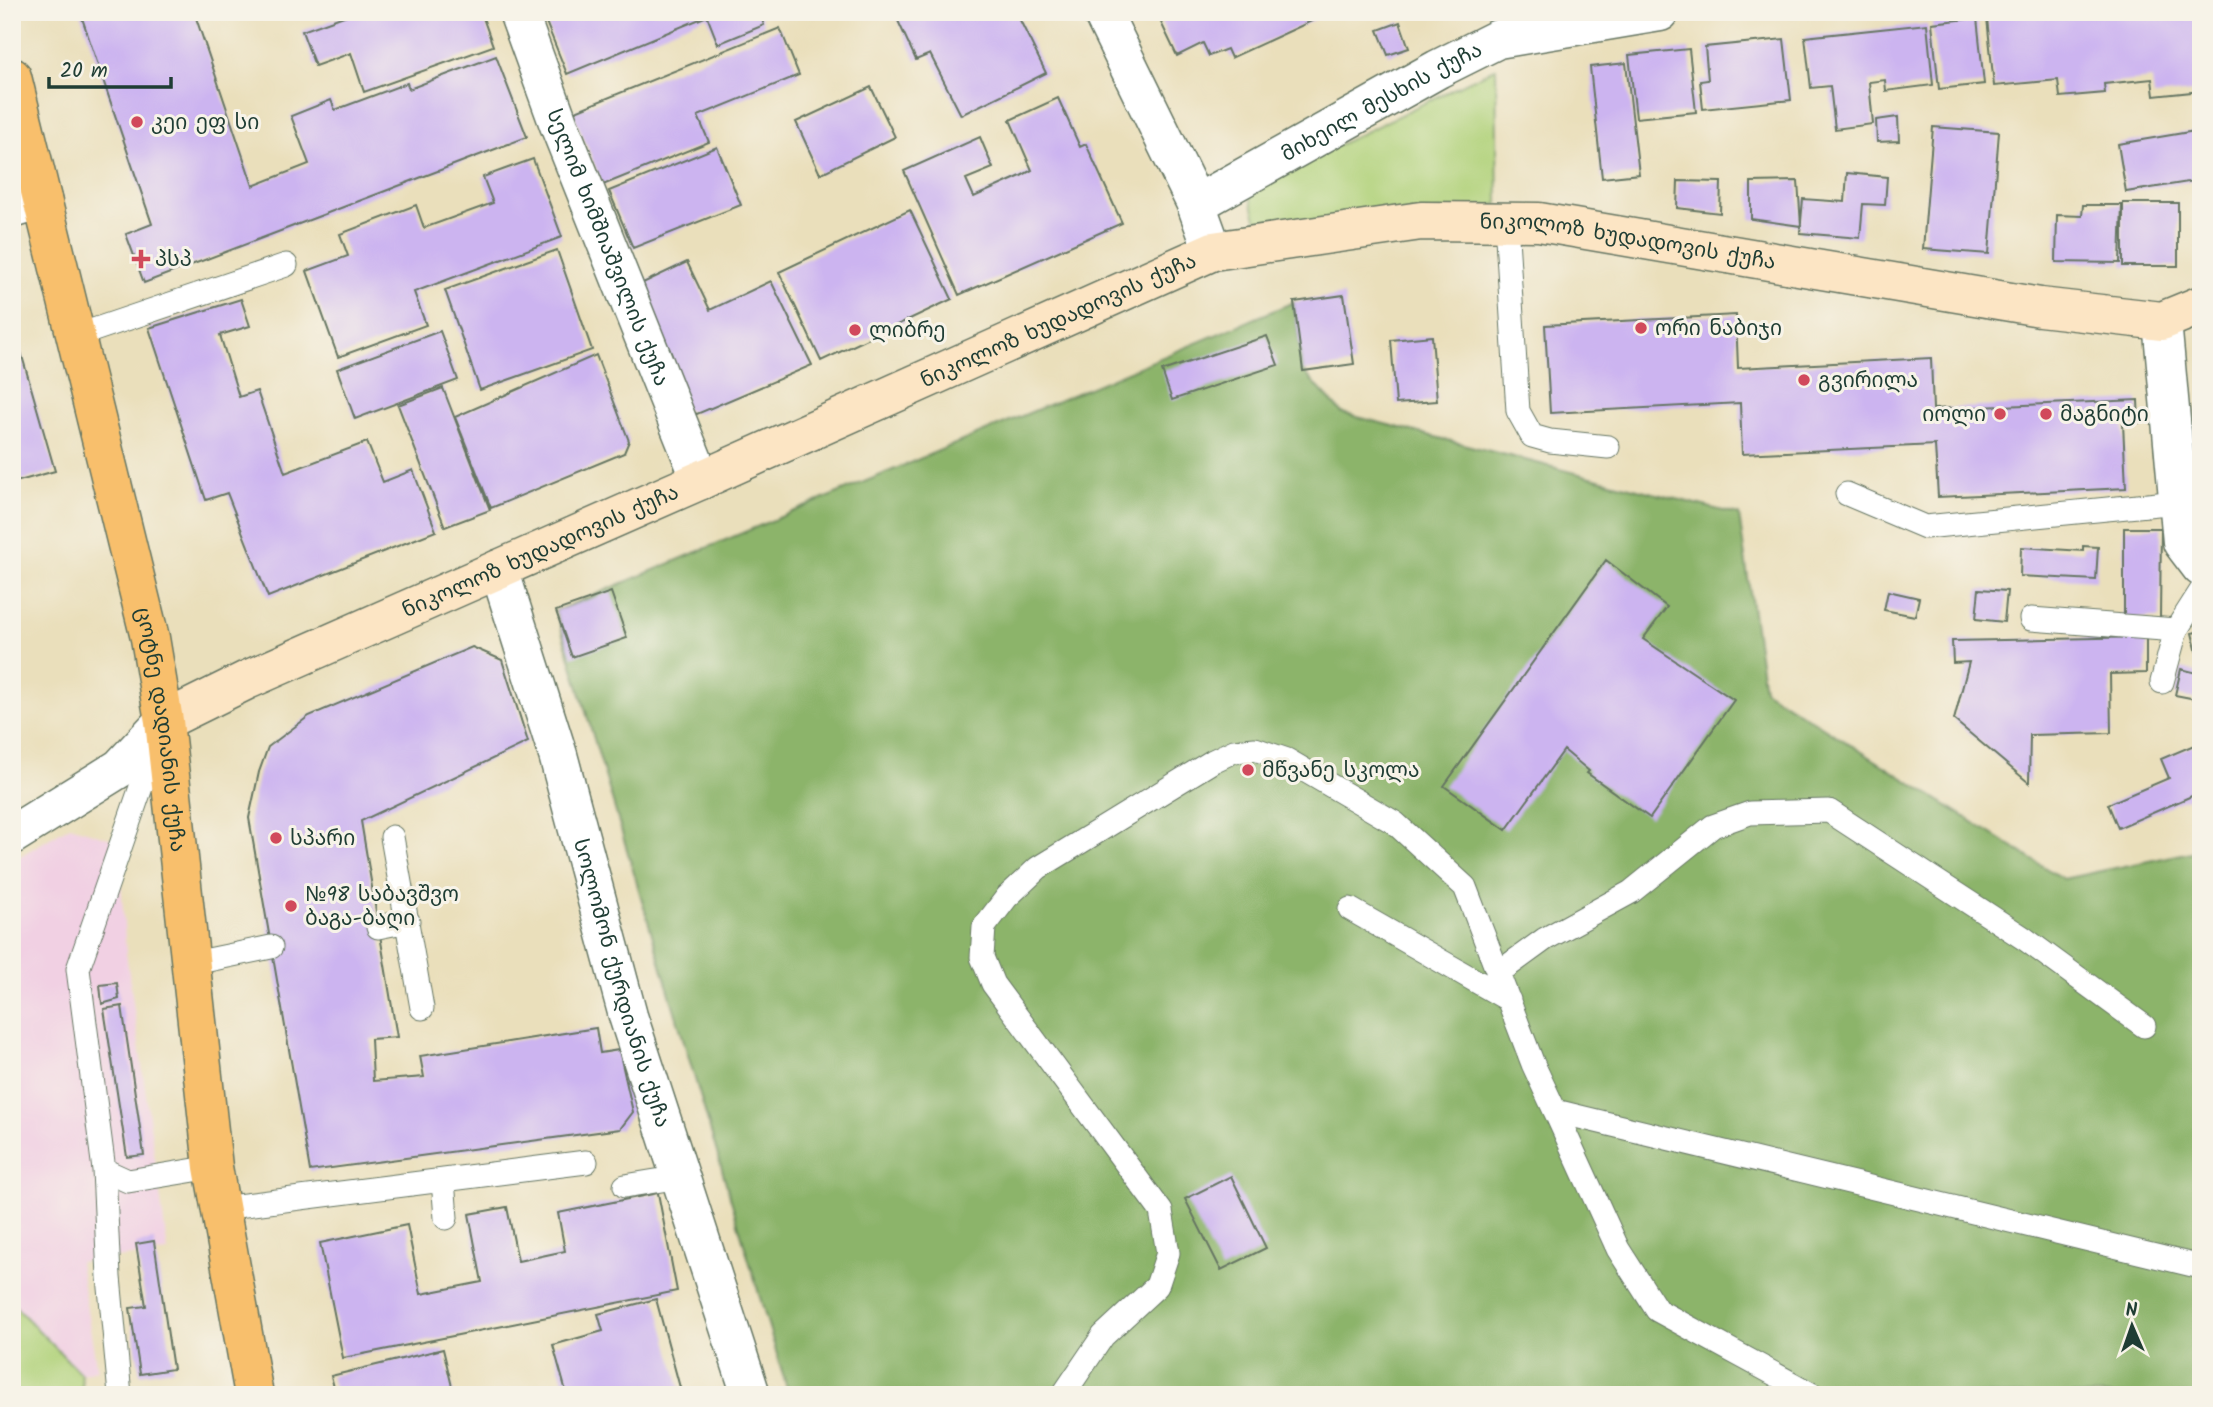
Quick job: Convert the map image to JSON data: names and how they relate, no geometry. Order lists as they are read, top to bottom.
{
  "streets": {
    "main road": ["ნიკოლოზ ხუდადოვის ქუჩა", "ცოტნე დადიანის ქუჩა"],
    "street": ["მიხეილ მესხის ქუჩა", "სელიმ ხიმშიაშვილის ქუჩა", "სოლომონ ქურდიანის ქუჩა"]
  },
  "crossings": [
    ["ნიკოლოზ ხუდადოვის ქუჩა", "სელიმ ხიმშიაშვილის ქუჩა"],
    ["ნიკოლოზ ხუდადოვის ქუჩა", "ცოტნე დადიანის ქუჩა"],
    ["ნიკოლოზ ხუდადოვის ქუჩა", "სოლომონ ქურდიანის ქუჩა"]
  ],
  "places": {
    "other": [
      "კეი ეფ სი",
      "ორი ნაბიჯი",
      "ლიბრე",
      "გვირილა",
      "იოლი",
      "მაგნიტი",
      "მწვანე სკოლა",
      "სპარი",
      "№98 საბავშვო ბაგა-ბაღი"
    ],
    "health": ["პსპ"]
  },
  "scale_bar": "20 m",
  "north": "top"
}
